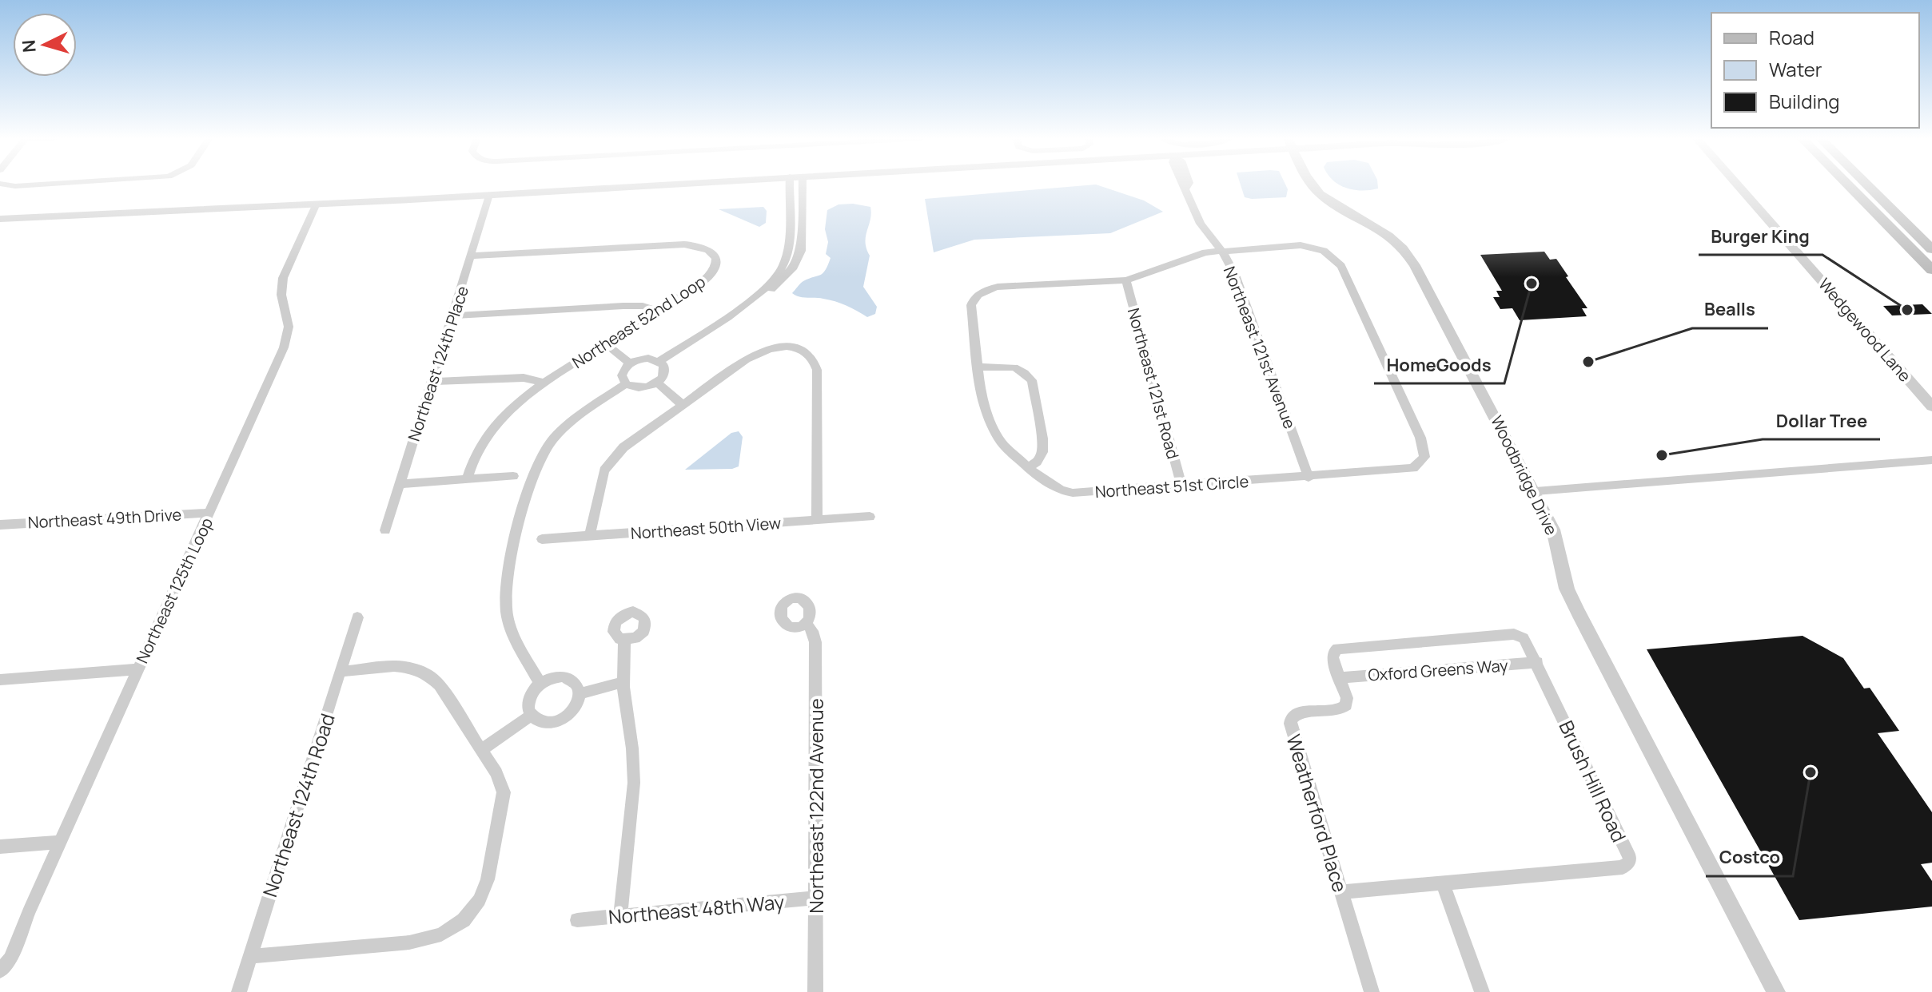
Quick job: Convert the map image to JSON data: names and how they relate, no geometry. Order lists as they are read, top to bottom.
{
  "streets": {
    "street": [
      "Northeast 52nd Loop",
      "Wedgewood Lane",
      "Northeast 121st Avenue",
      "Northeast 124th Place",
      "Northeast 121st Road",
      "Woodbridge Drive",
      "Northeast 51st Circle",
      "Northeast 49th Drive",
      "Northeast 50th View",
      "Northeast 125th Loop",
      "Oxford Greens Way",
      "Brush Hill Road",
      "Northeast 124th Road",
      "Northeast 122nd Avenue",
      "Weatherford Place",
      "Northeast 48th Way"
    ]
  },
  "crossings": [
    ["Northeast 52nd Loop", "Northeast 124th Place"],
    ["Northeast 121st Avenue", "Northeast 51st Circle"],
    ["Northeast 121st Road", "Northeast 51st Circle"],
    ["Northeast 49th Drive", "Northeast 125th Loop"],
    ["Oxford Greens Way", "Brush Hill Road"],
    ["Oxford Greens Way", "Weatherford Place"],
    ["Brush Hill Road", "Weatherford Place"],
    ["Northeast 122nd Avenue", "Northeast 48th Way"]
  ],
  "places": [
    "HomeGoods",
    "Burger King",
    "Bealls",
    "Dollar Tree",
    "Costco"
  ],
  "legend": ["Road", "Water", "Building"],
  "north": "left"
}
